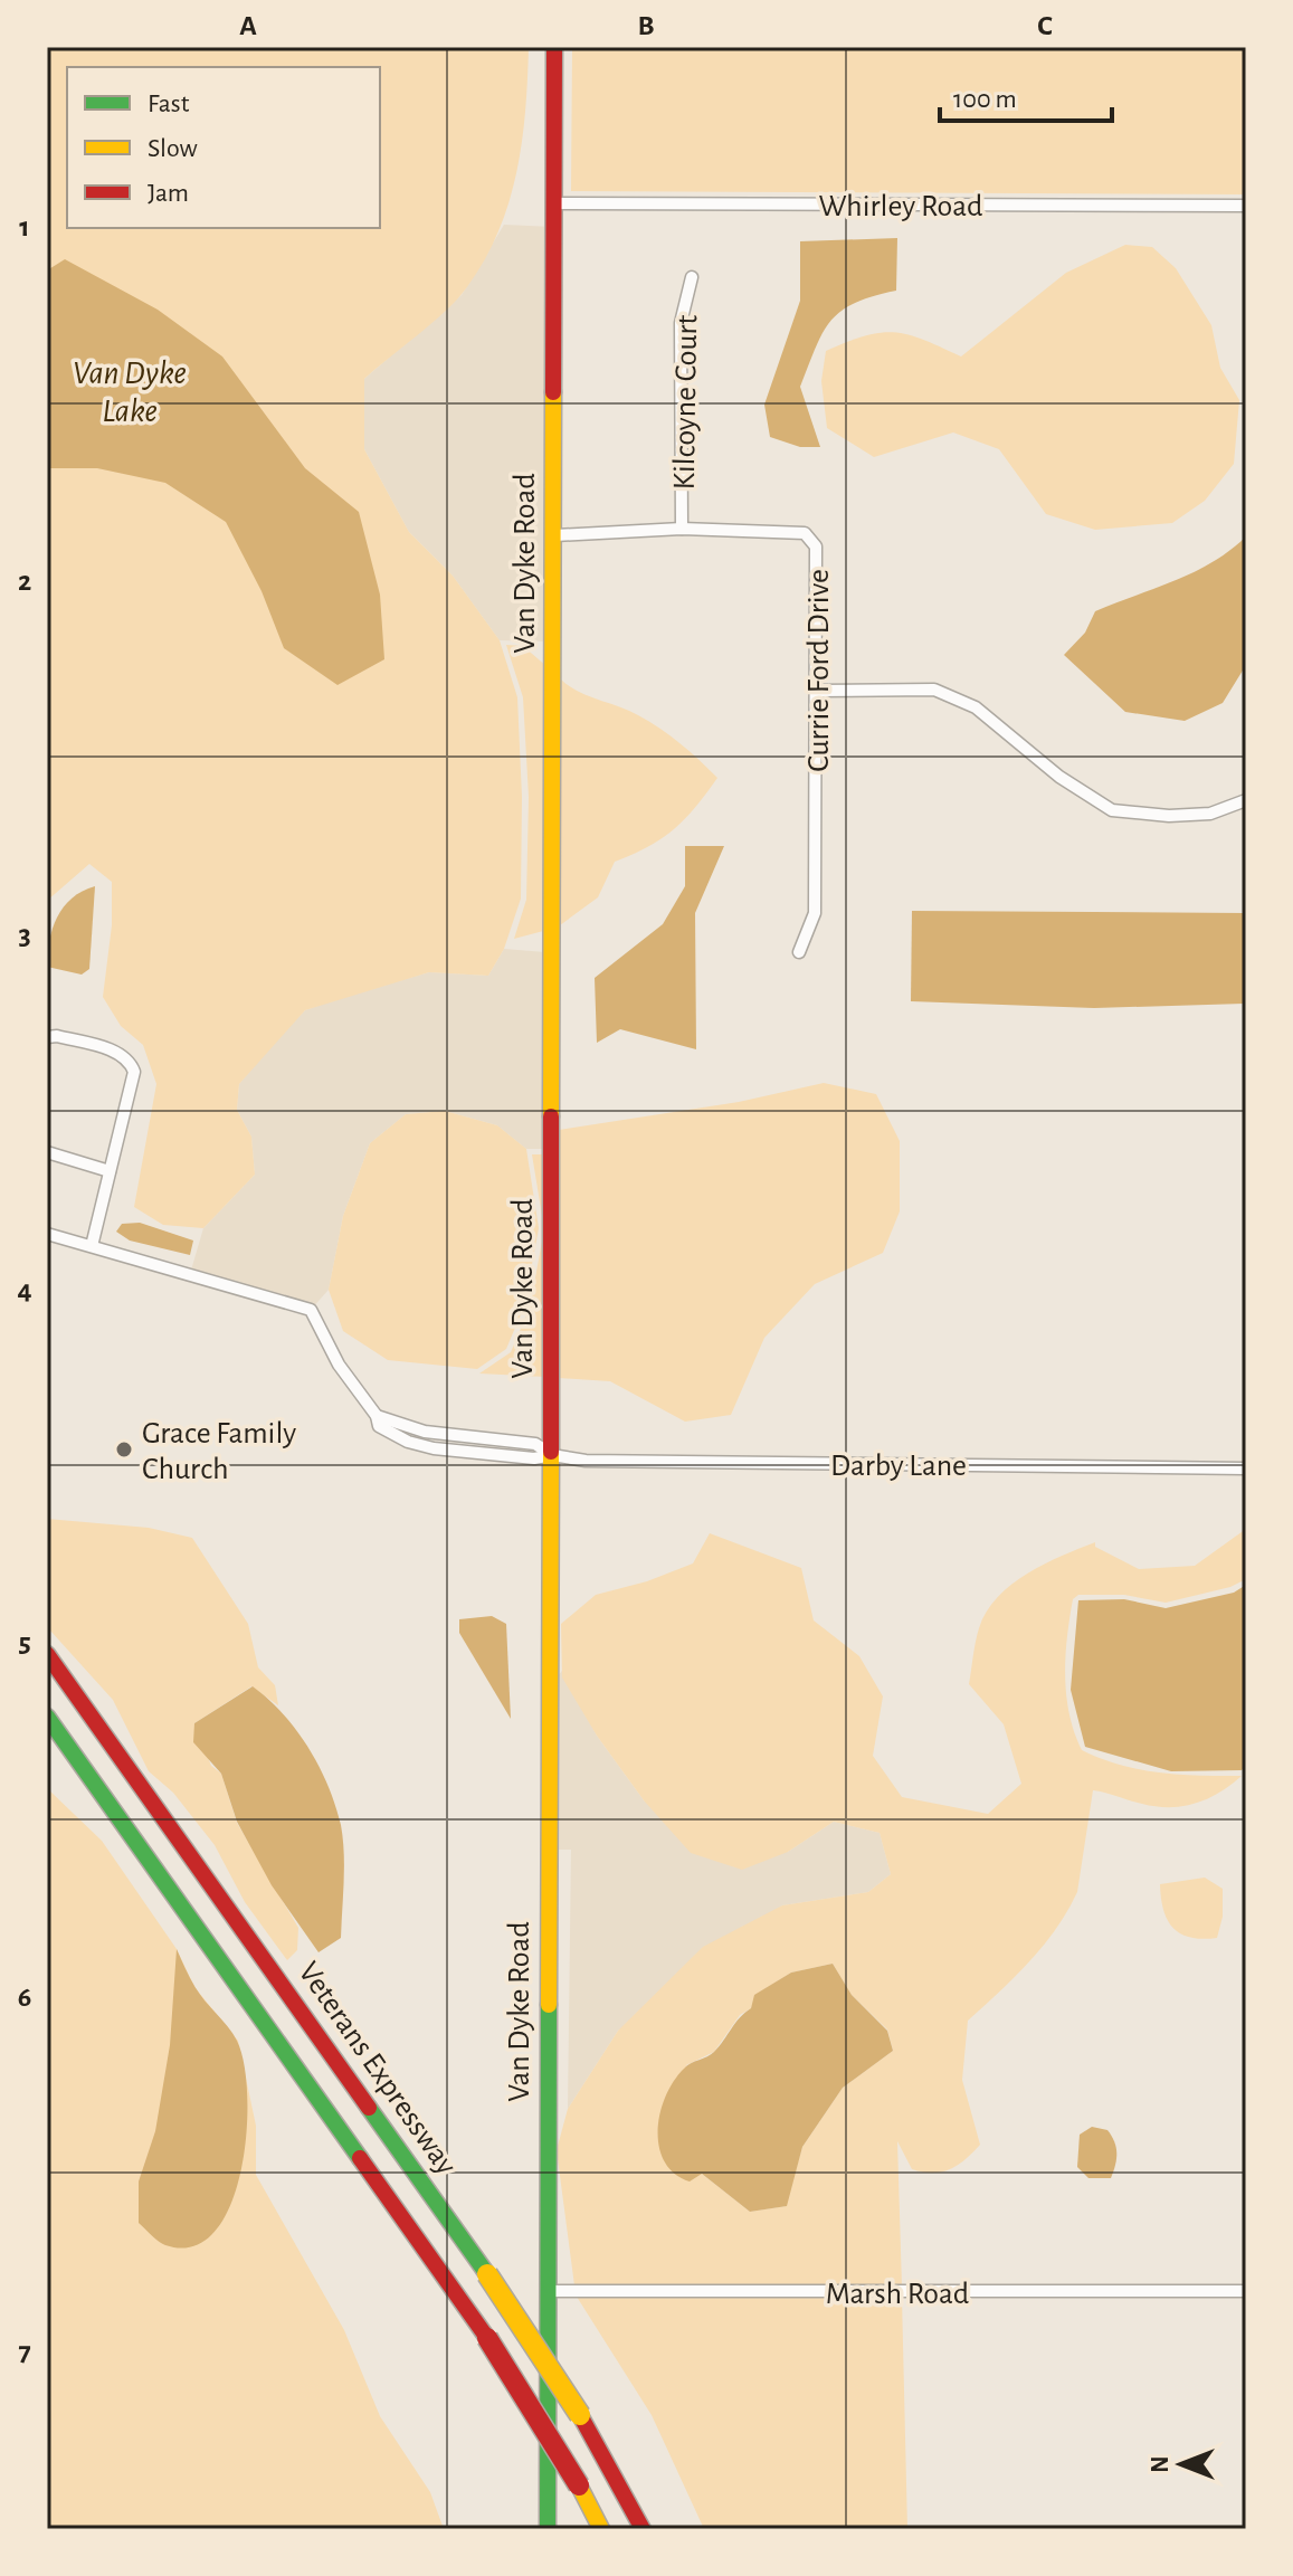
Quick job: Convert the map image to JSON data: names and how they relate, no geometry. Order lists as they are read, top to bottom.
{
  "streets": {
    "main road": ["Van Dyke Road", "Veterans Expressway"],
    "street": [
      "Whirley Road",
      "Kilcoyne Court",
      "Currie Ford Drive",
      "Darby Lane",
      "Marsh Road"
    ]
  },
  "crossings": [
    ["Whirley Road", "Van Dyke Road"],
    ["Kilcoyne Court", "Currie Ford Drive"],
    ["Van Dyke Road", "Currie Ford Drive"],
    ["Van Dyke Road", "Darby Lane"],
    ["Van Dyke Road", "Marsh Road"]
  ],
  "water": ["Van Dyke Lake"],
  "places": ["Grace Family Church"],
  "legend": ["Fast", "Slow", "Jam"],
  "scale_bar": "100 m",
  "north": "left",
  "grid": {
    "columns": ["A", "B", "C"],
    "rows": [
      "1",
      "2",
      "3",
      "4",
      "5",
      "6",
      "7"
    ]
  }
}
